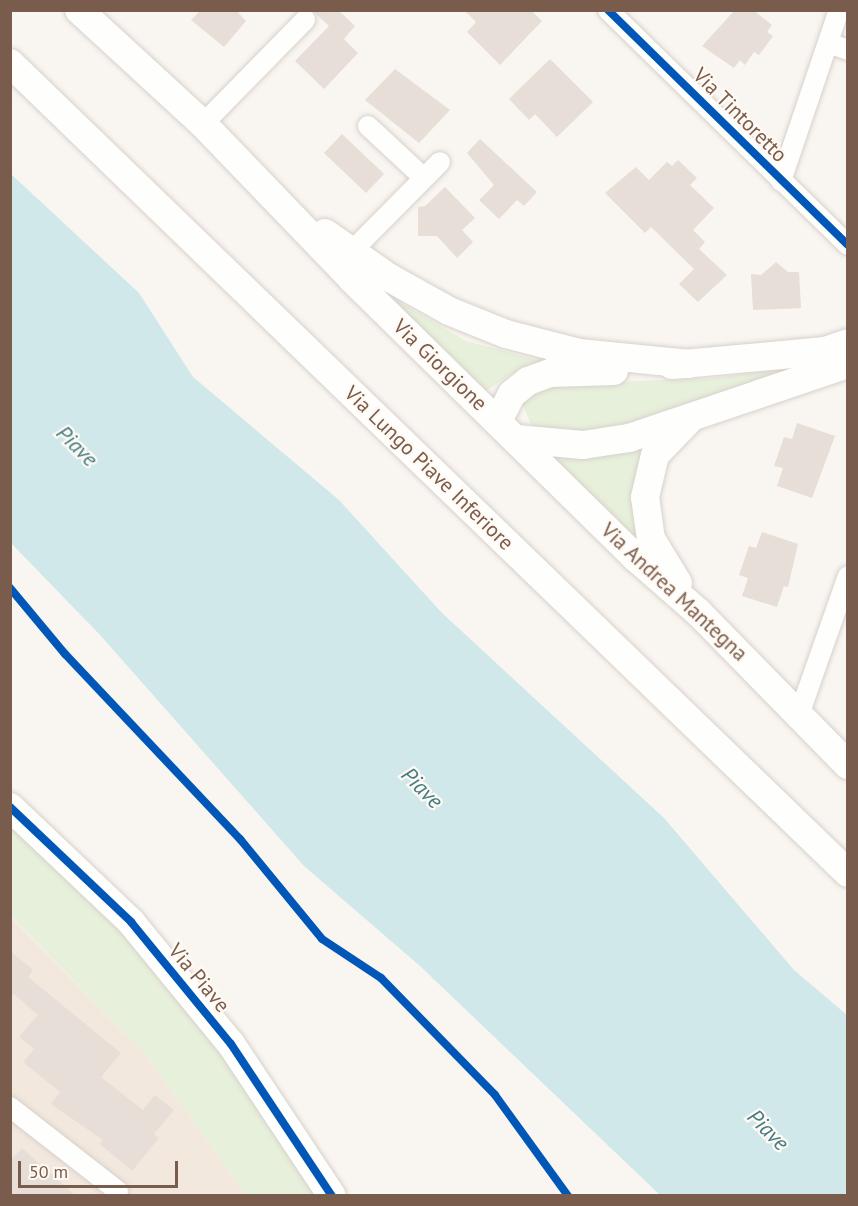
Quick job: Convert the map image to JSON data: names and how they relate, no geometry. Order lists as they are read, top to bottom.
{
  "streets": {
    "main road": [
      "Via Giorgione",
      "Via Lungo Piave Inferiore",
      "Via Andrea Mantegna",
      "Via Piave"
    ],
    "street": ["Via Tintoretto"]
  },
  "crossings": [
    ["Via Giorgione", "Via Andrea Mantegna"]
  ],
  "water": ["Piave"],
  "scale_bar": "50 m"
}
